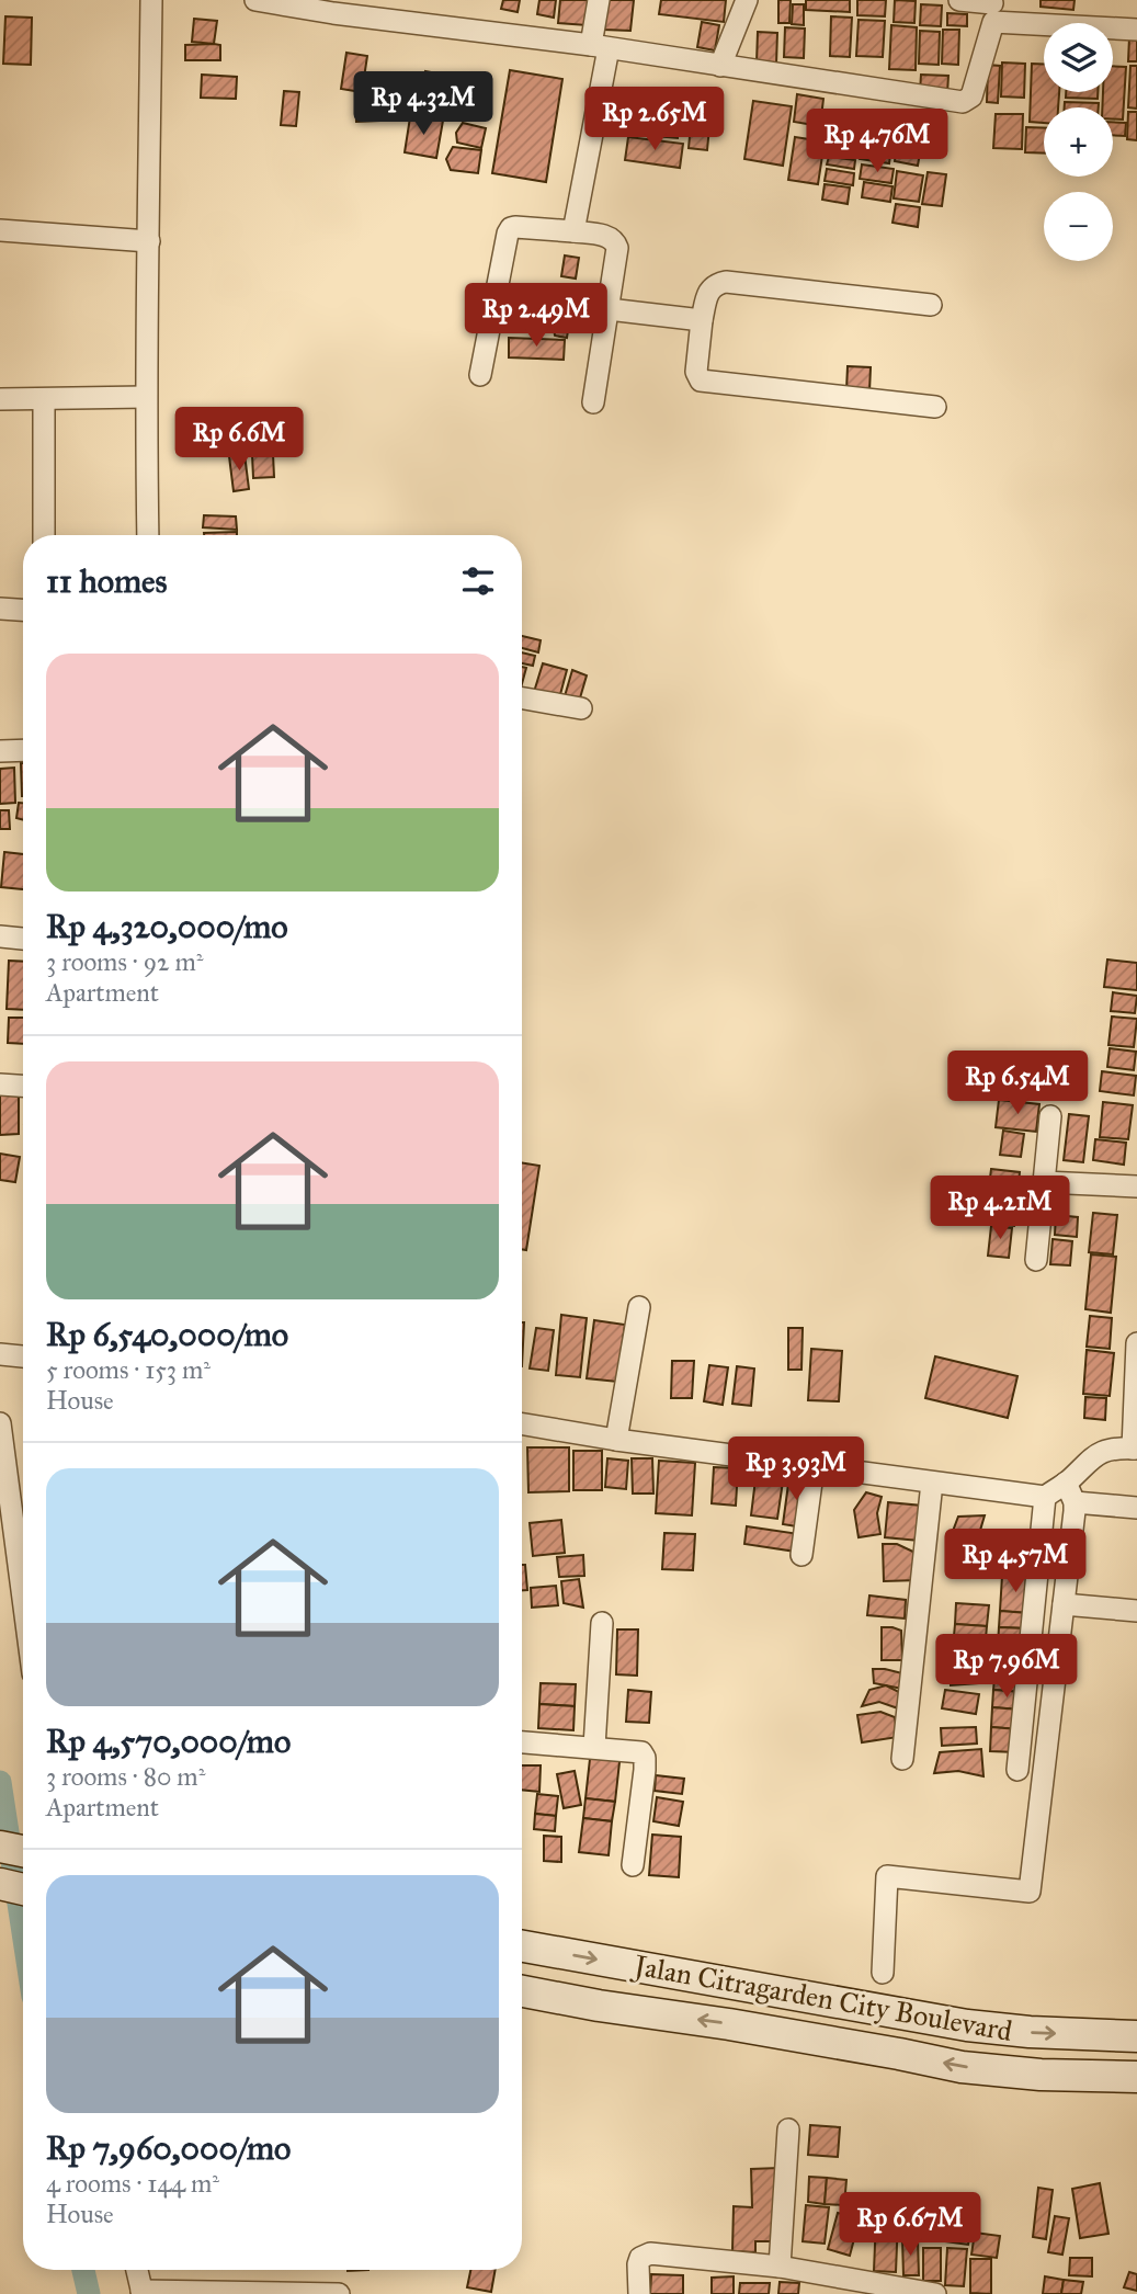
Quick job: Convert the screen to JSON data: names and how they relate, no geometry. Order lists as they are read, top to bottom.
{
  "streets": {
    "main road": ["Jalan Citragarden City Boulevard"]
  },
  "page": {
    "map_buttons": ["+", "−"],
    "price": [
      "Rp 4.32M",
      "Rp 2.65M",
      "Rp 4.76M",
      "Rp 2.49M",
      "Rp 6.6M",
      "Rp 6.54M",
      "Rp 4.21M",
      "Rp 3.93M",
      "Rp 4.57M",
      "Rp 7.96M",
      "Rp 6.67M"
    ],
    "heading": "11 homes",
    "list": [
      {
        "name": "Rp 4,320,000/mo",
        "note": "3 rooms · 92 m² · Apartment"
      },
      {
        "name": "Rp 6,540,000/mo",
        "note": "5 rooms · 153 m² · House"
      },
      {
        "name": "Rp 4,570,000/mo",
        "note": "3 rooms · 80 m² · Apartment"
      },
      {
        "name": "Rp 7,960,000/mo",
        "note": "4 rooms · 144 m² · House"
      }
    ]
  }
}
